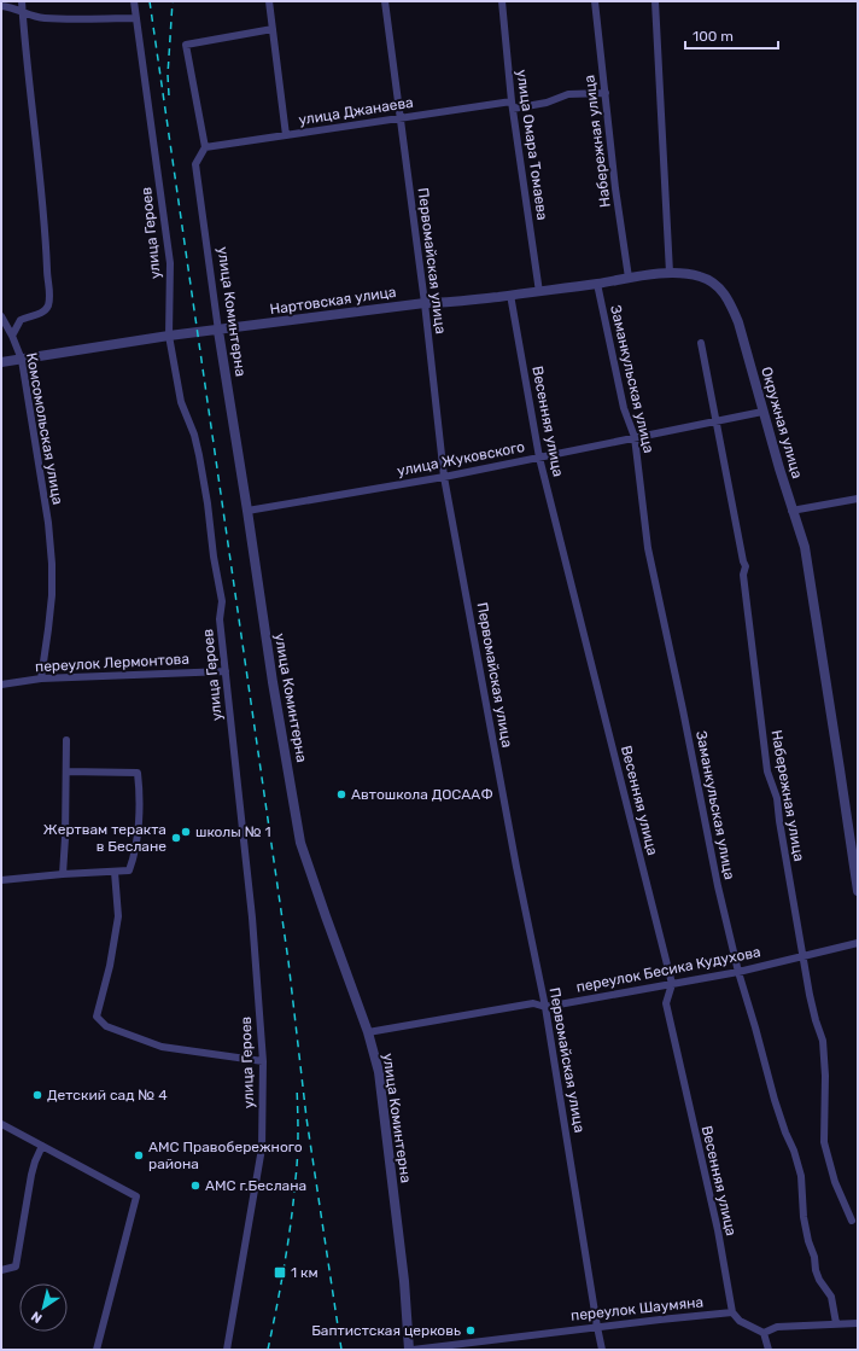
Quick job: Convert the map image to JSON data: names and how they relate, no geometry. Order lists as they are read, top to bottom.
{
  "streets": {
    "street": [
      "улица Джанаева",
      "Набережная улица",
      "улица Омара Томаева",
      "улица Героев",
      "Первомайская улица",
      "Нартовская улица",
      "улица Коминтерна",
      "Заманкульская улица",
      "Весенняя улица",
      "Окружная улица",
      "Комсомольская улица",
      "улица Жуковского",
      "переулок Лермонтова",
      "переулок Бесика Кудухова",
      "переулок Шаумяна"
    ]
  },
  "crossings": [
    ["улица Джанаева", "Набережная улица"],
    ["улица Джанаева", "улица Омара Томаева"],
    ["улица Джанаева", "Первомайская улица"],
    ["улица Джанаева", "улица Коминтерна"],
    ["Набережная улица", "Нартовская улица"],
    ["Набережная улица", "улица Жуковского"],
    ["Набережная улица", "переулок Бесика Кудухова"],
    ["улица Омара Томаева", "Нартовская улица"],
    ["улица Героев", "Нартовская улица"],
    ["улица Героев", "переулок Лермонтова"],
    ["Первомайская улица", "Нартовская улица"],
    ["Первомайская улица", "улица Жуковского"],
    ["Первомайская улица", "переулок Бесика Кудухова"],
    ["Первомайская улица", "переулок Шаумяна"],
    ["Нартовская улица", "улица Коминтерна"],
    ["Нартовская улица", "Заманкульская улица"],
    ["Нартовская улица", "Весенняя улица"],
    ["Нартовская улица", "Окружная улица"],
    ["Нартовская улица", "Комсомольская улица"],
    ["улица Коминтерна", "улица Жуковского"],
    ["улица Коминтерна", "переулок Бесика Кудухова"],
    ["Заманкульская улица", "улица Жуковского"],
    ["Заманкульская улица", "переулок Бесика Кудухова"],
    ["Весенняя улица", "улица Жуковского"],
    ["Весенняя улица", "переулок Бесика Кудухова"],
    ["Весенняя улица", "переулок Шаумяна"],
    ["Окружная улица", "улица Жуковского"],
    ["Комсомольская улица", "переулок Лермонтова"]
  ],
  "places": {
    "other": [
      "Автошкола ДОСААФ",
      "школы № 1",
      "Жертвам теракта в Беслане",
      "Детский сад № 4",
      "АМС Правобережного района",
      "АМС г.Беслана",
      "Баптистская церковь"
    ],
    "transit": ["1 км"]
  },
  "scale_bar": "100 m",
  "north": "bottom left"
}
